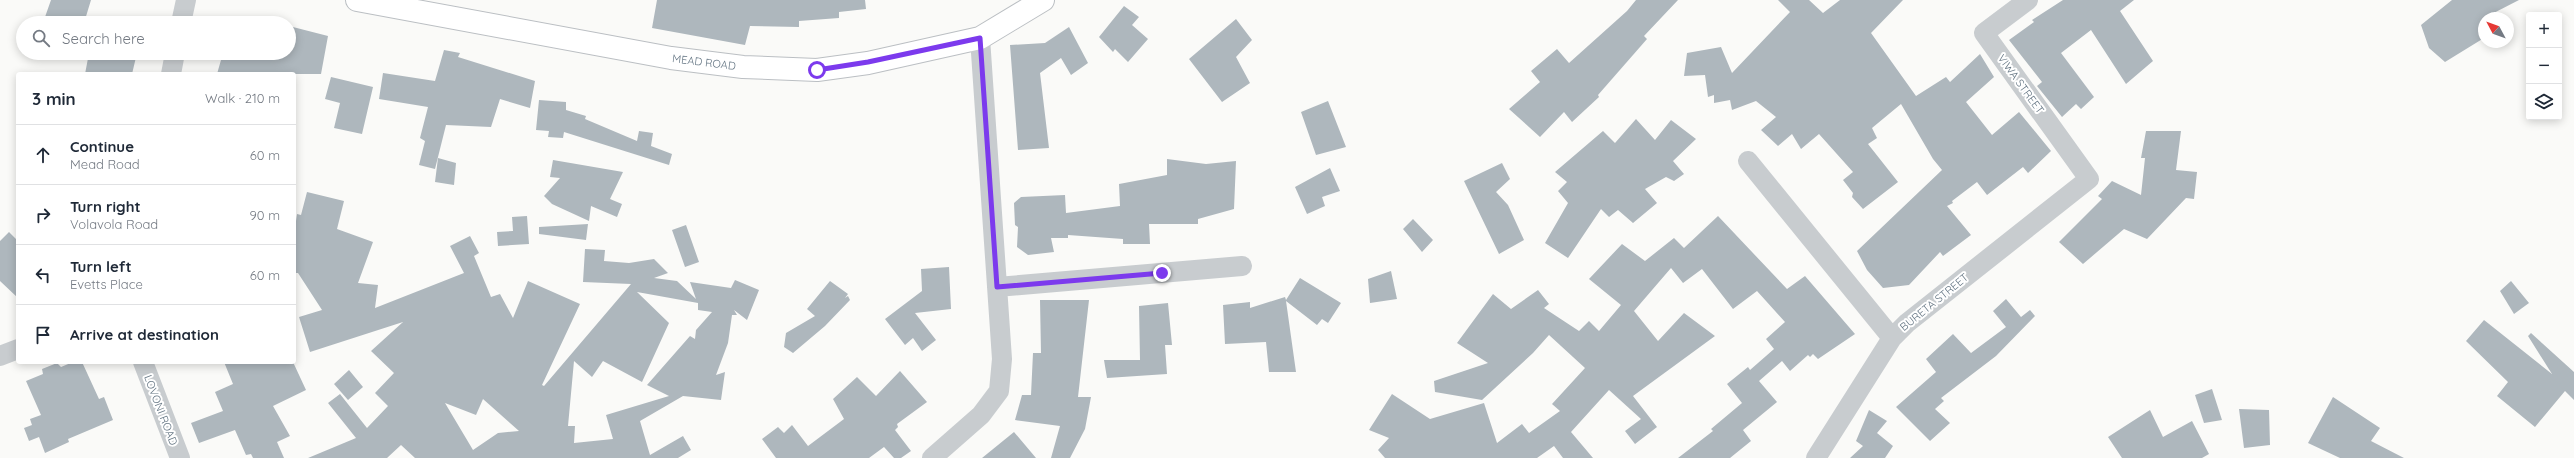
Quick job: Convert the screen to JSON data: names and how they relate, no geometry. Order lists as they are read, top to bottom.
{
  "streets": {
    "main road": ["MEAD ROAD"],
    "street": ["VIWA STREET", "BURETA STREET", "LOVONI ROAD"]
  },
  "crossings": [
    ["VIWA STREET", "BURETA STREET"]
  ],
  "north": "top left",
  "page": {
    "map_buttons": ["+", "−"],
    "search": "Search here",
    "heading": ["3 min", "Walk · 210 m"],
    "list": [
      ["Continue", "Mead Road", "60 m"],
      ["Turn right", "Volavola Road", "90 m"],
      ["Turn left", "Evetts Place", "60 m"],
      "Arrive at destination"
    ]
  }
}
